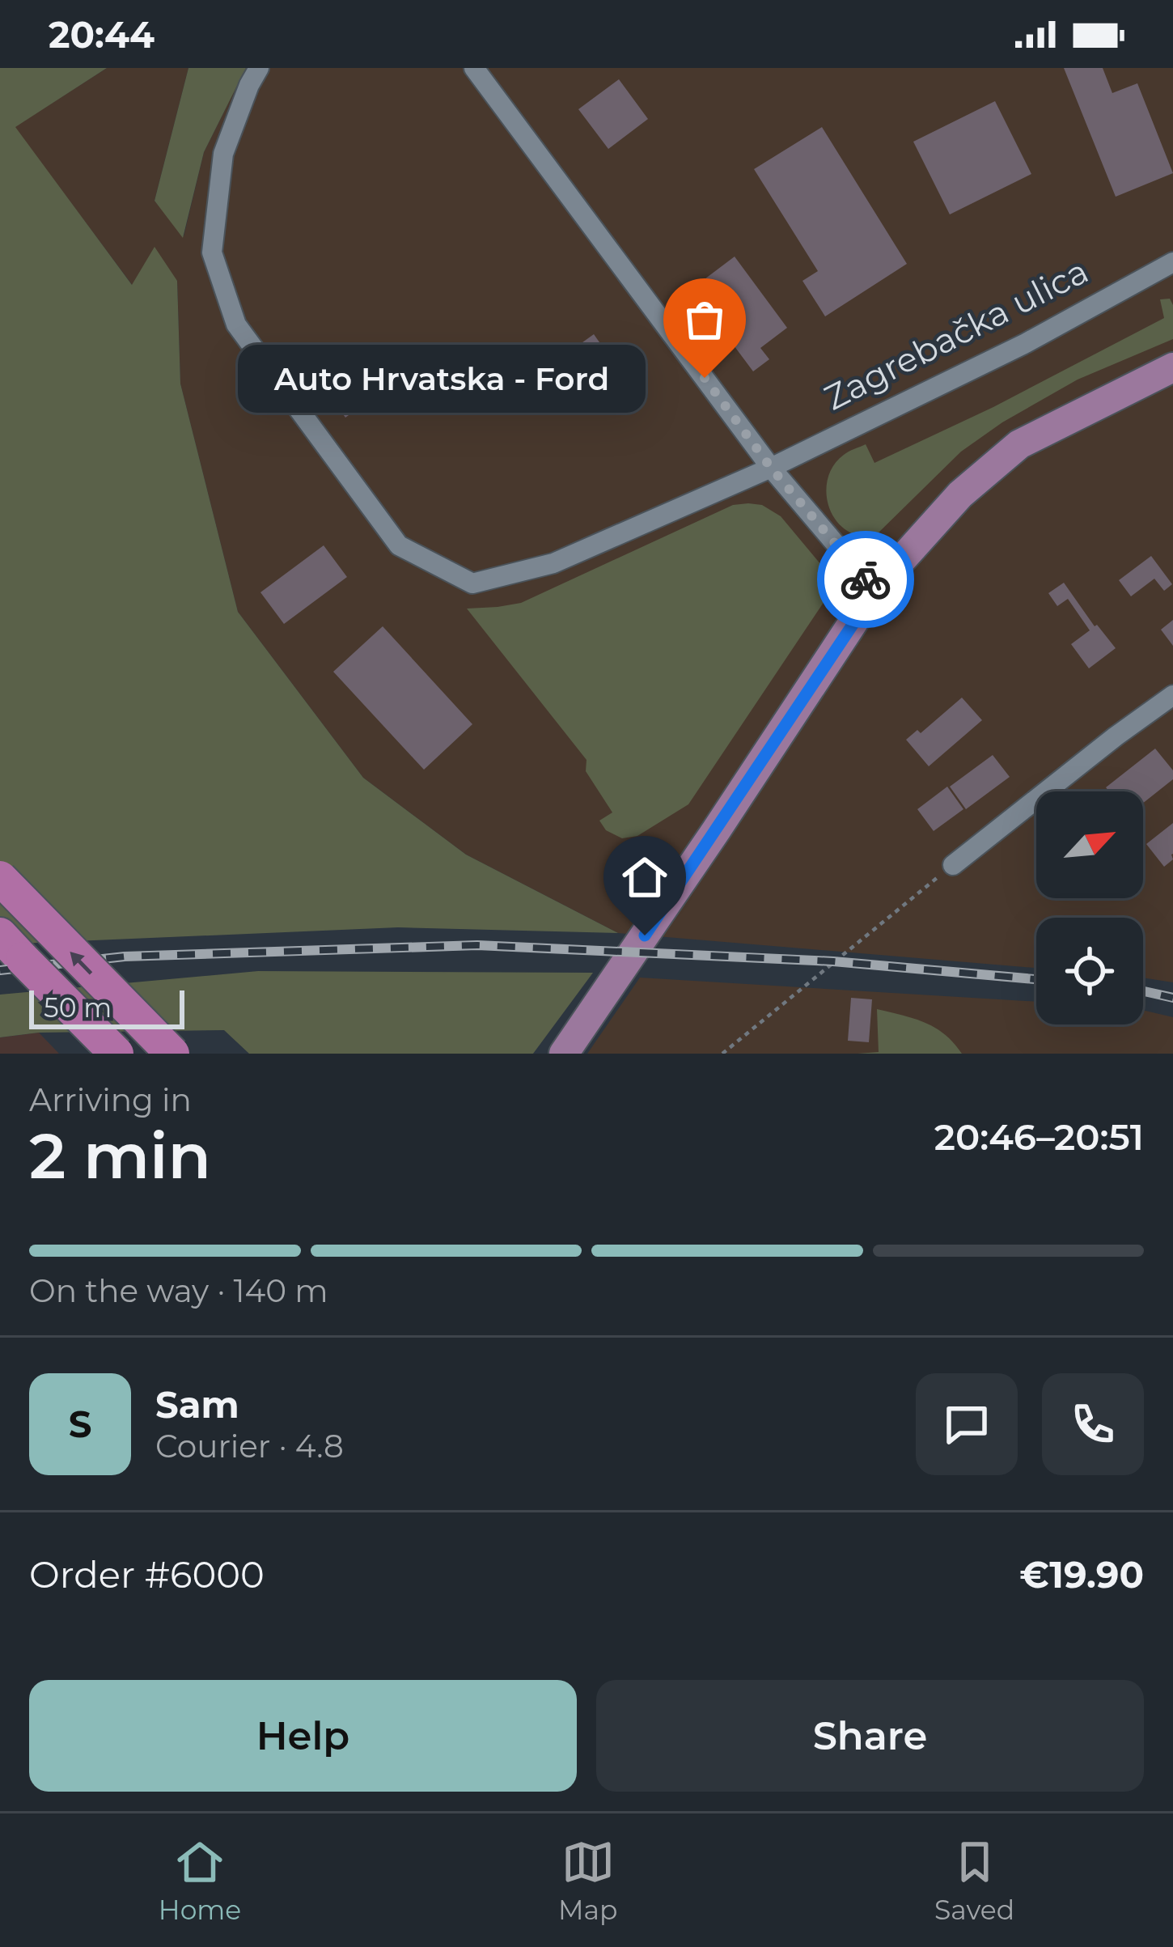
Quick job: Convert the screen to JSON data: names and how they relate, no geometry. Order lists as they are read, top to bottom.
{
  "streets": {
    "street": ["Zagrebačka ulica"]
  },
  "places": ["Auto Hrvatska - Ford"],
  "scale_bar": "50 m",
  "north": "top right",
  "page": {
    "status": "20:44",
    "bubble": "Auto Hrvatska - Ford",
    "scale": "50 m",
    "heading": ["2 min", "Arriving in", "20:46–20:51"],
    "panel": [
      "Sam",
      "Courier · 4.8",
      "Order #6000",
      "€19.90"
    ],
    "bar": "On the way · 140 m",
    "round": "S",
    "buttons": ["Help", "Share"],
    "tabs": ["Home", "Map", "Saved"]
  }
}
